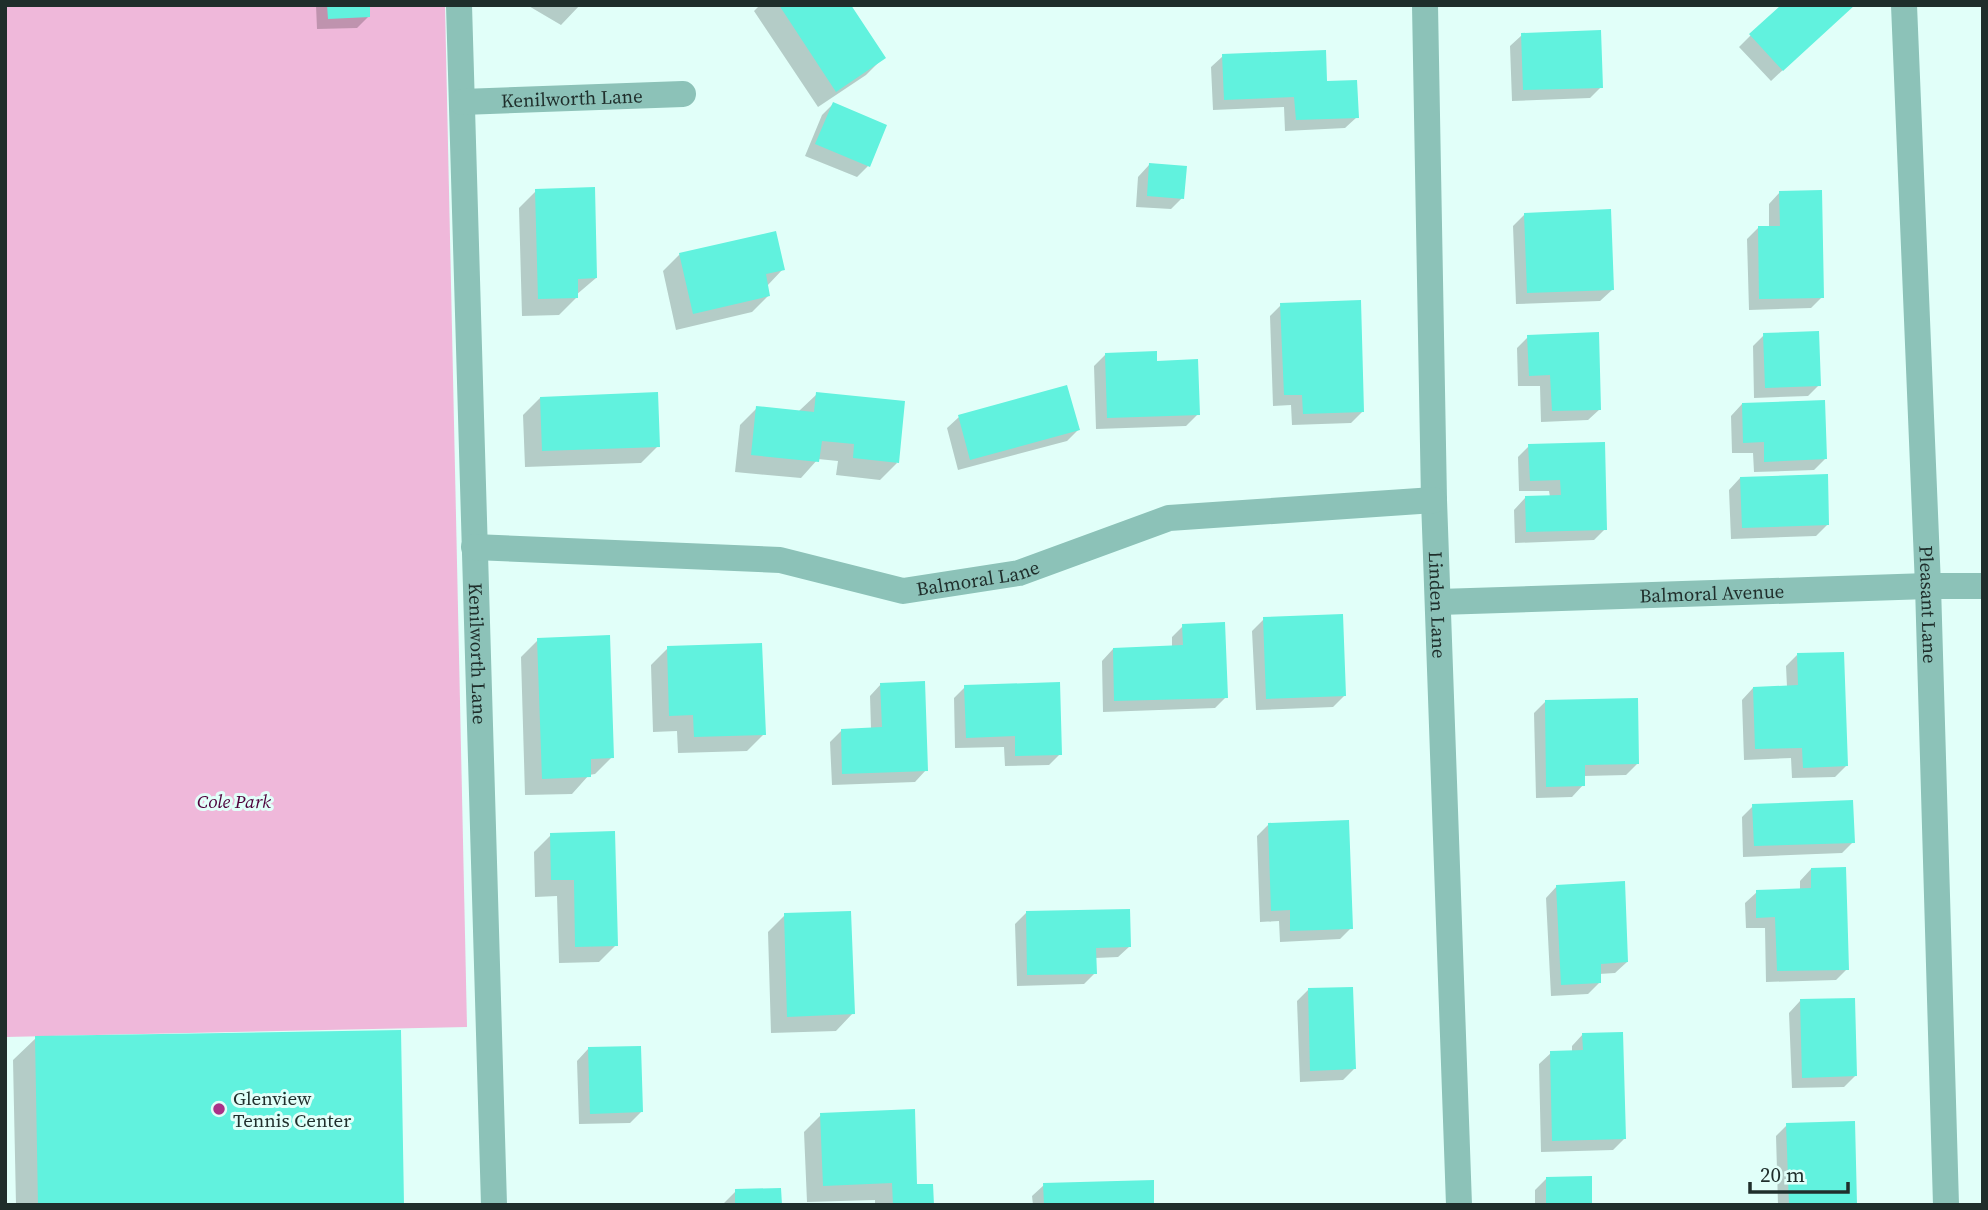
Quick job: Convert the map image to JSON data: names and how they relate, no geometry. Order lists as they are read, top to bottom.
{
  "streets": {
    "street": [
      "Kenilworth Lane",
      "Balmoral Lane",
      "Balmoral Avenue",
      "Linden Lane",
      "Pleasant Lane"
    ]
  },
  "crossings": [
    ["Kenilworth Lane", "Balmoral Lane"],
    ["Balmoral Lane", "Linden Lane"],
    ["Balmoral Avenue", "Linden Lane"],
    ["Balmoral Avenue", "Pleasant Lane"]
  ],
  "parks": ["Cole Park"],
  "places": ["Glenview Tennis Center"],
  "scale_bar": "20 m"
}
